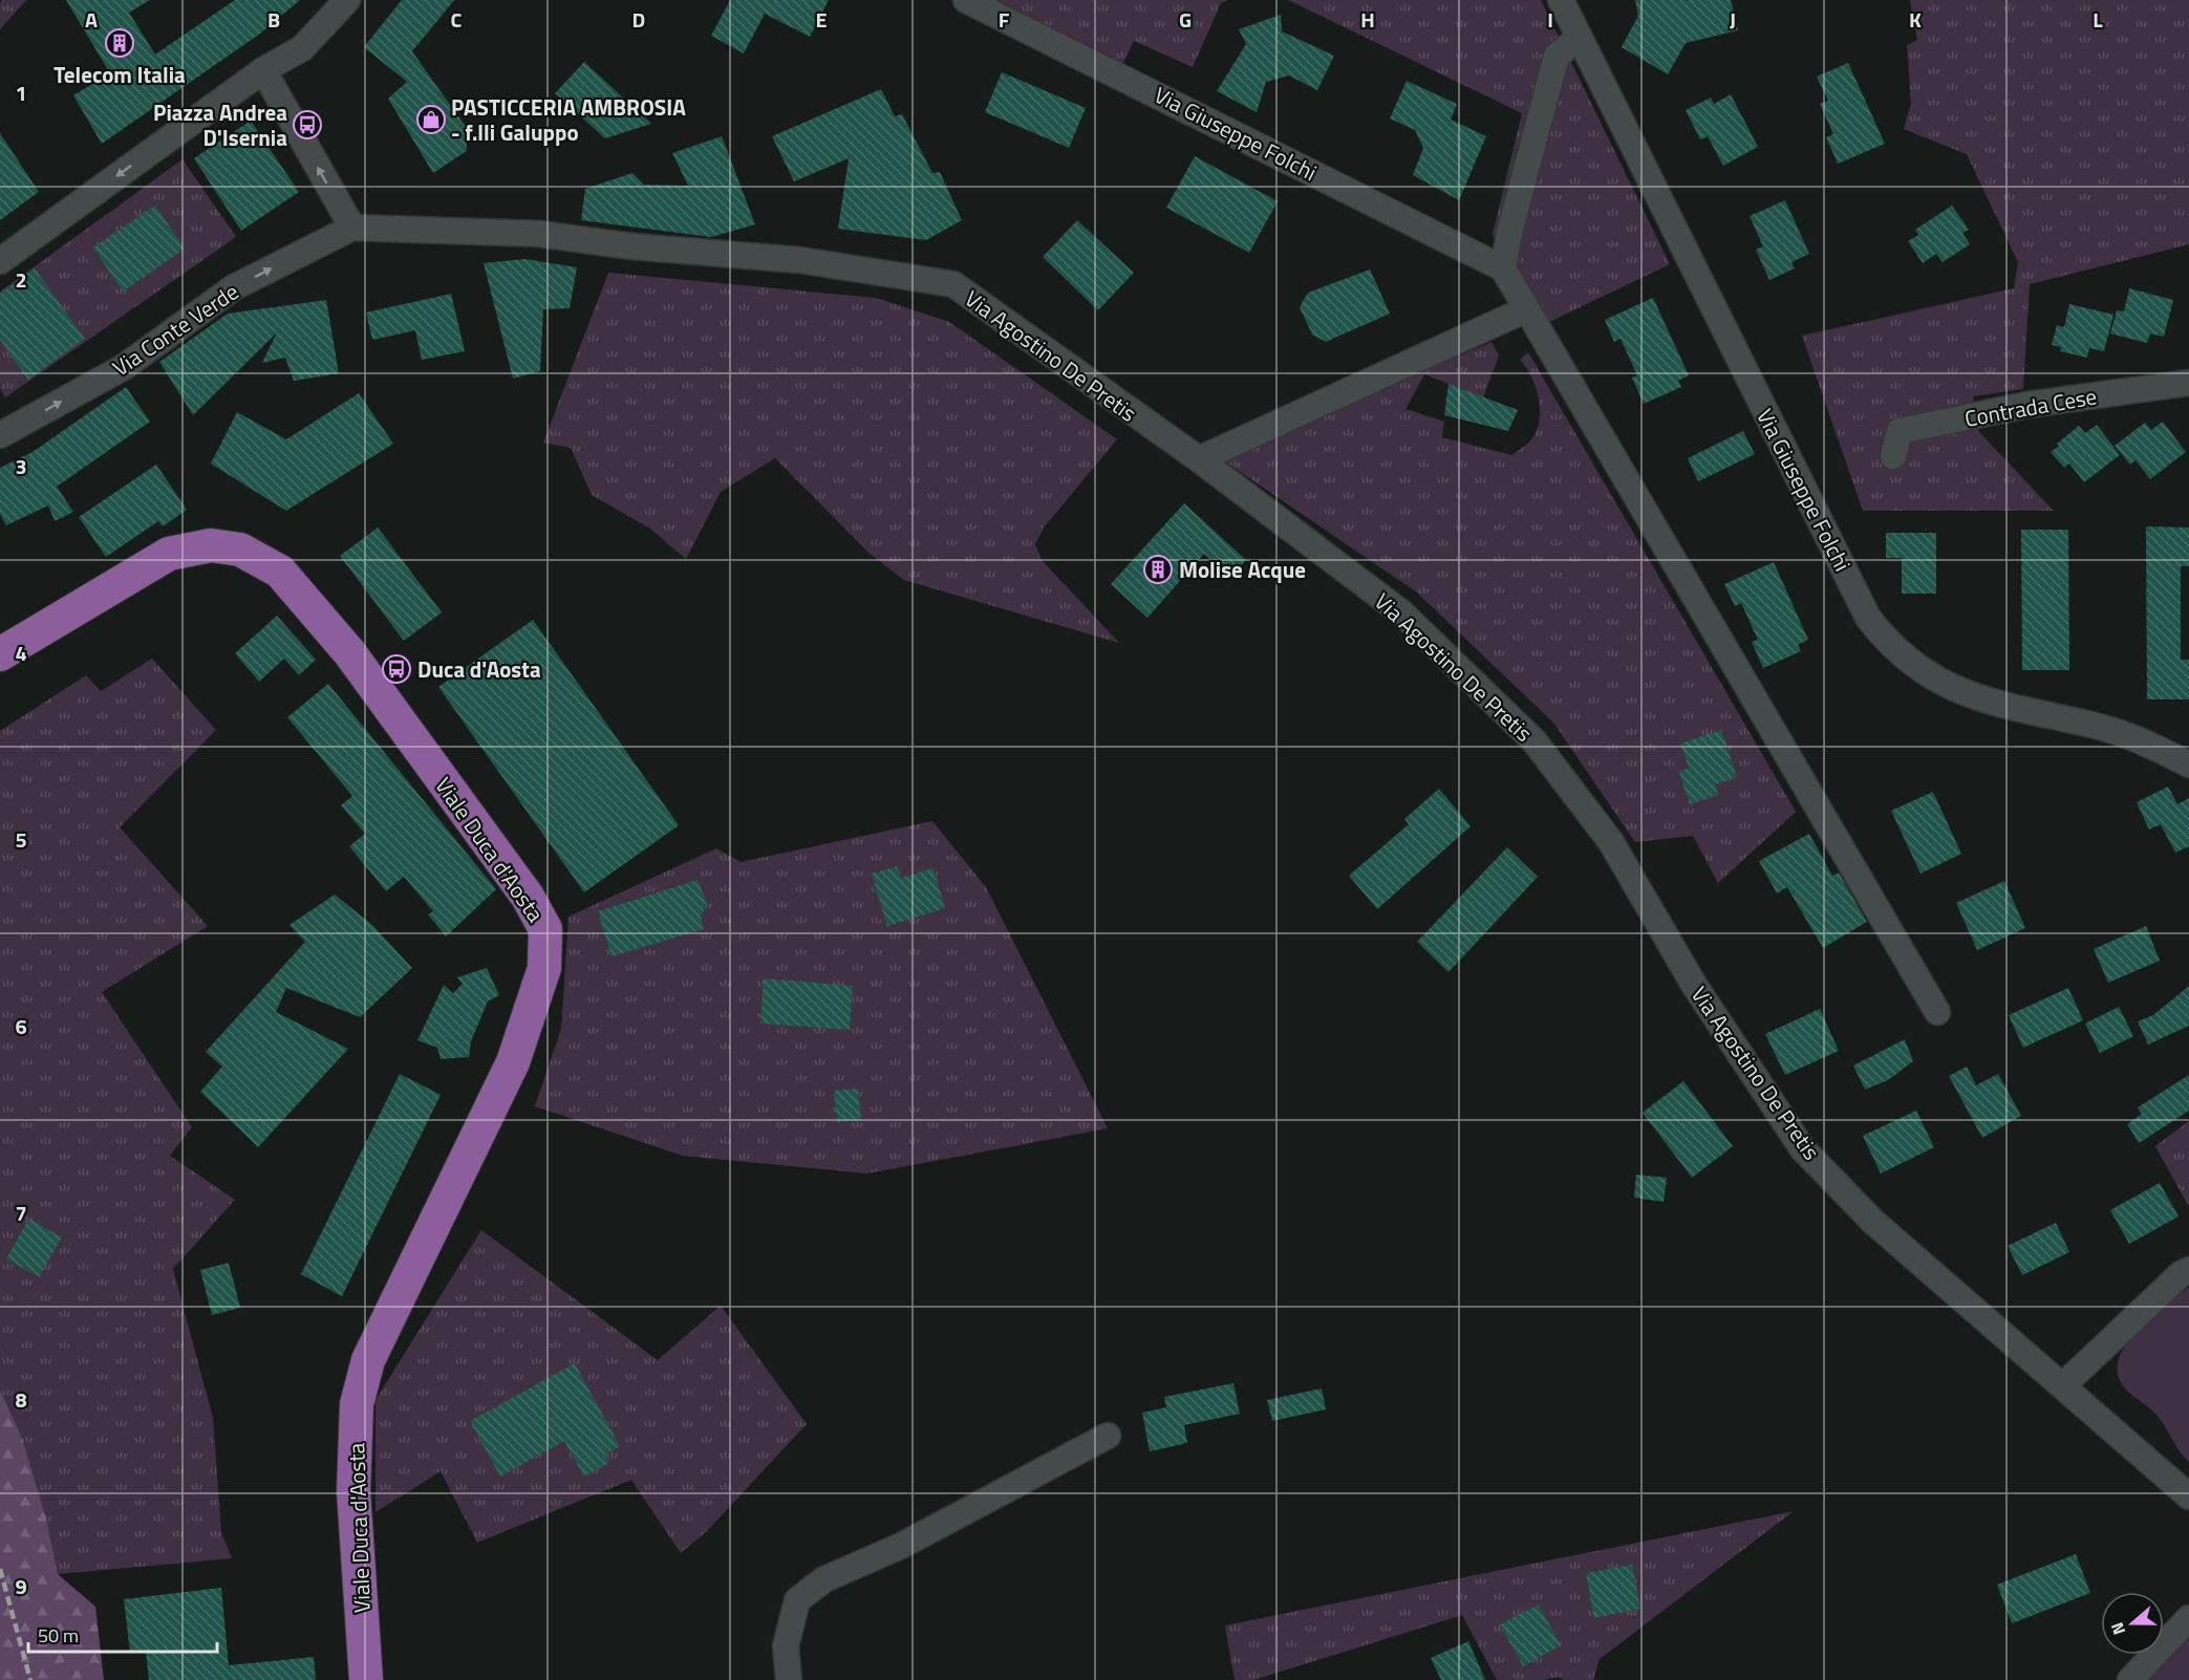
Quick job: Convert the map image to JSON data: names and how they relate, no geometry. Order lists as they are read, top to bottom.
{
  "streets": {
    "main road": ["Viale Duca d'Aosta"],
    "street": [
      "Via Giuseppe Folchi",
      "Via Conte Verde",
      "Via Agostino De Pretis",
      "Contrada Cese"
    ]
  },
  "crossings": [
    ["Via Conte Verde", "Via Agostino De Pretis"]
  ],
  "places": {
    "building": ["Telecom Italia", "Molise Acque"],
    "shop": ["PASTICCERIA AMBROSIA - f.lli Galuppo"],
    "bus stop": ["Piazza Andrea D'Isernia", "Duca d'Aosta"]
  },
  "scale_bar": "50 m",
  "north": "left",
  "grid": {
    "columns": [
      "A",
      "B",
      "C",
      "D",
      "E",
      "F",
      "G",
      "H",
      "I",
      "J",
      "K",
      "L"
    ],
    "rows": [
      "1",
      "2",
      "3",
      "4",
      "5",
      "6",
      "7",
      "8",
      "9"
    ]
  }
}
